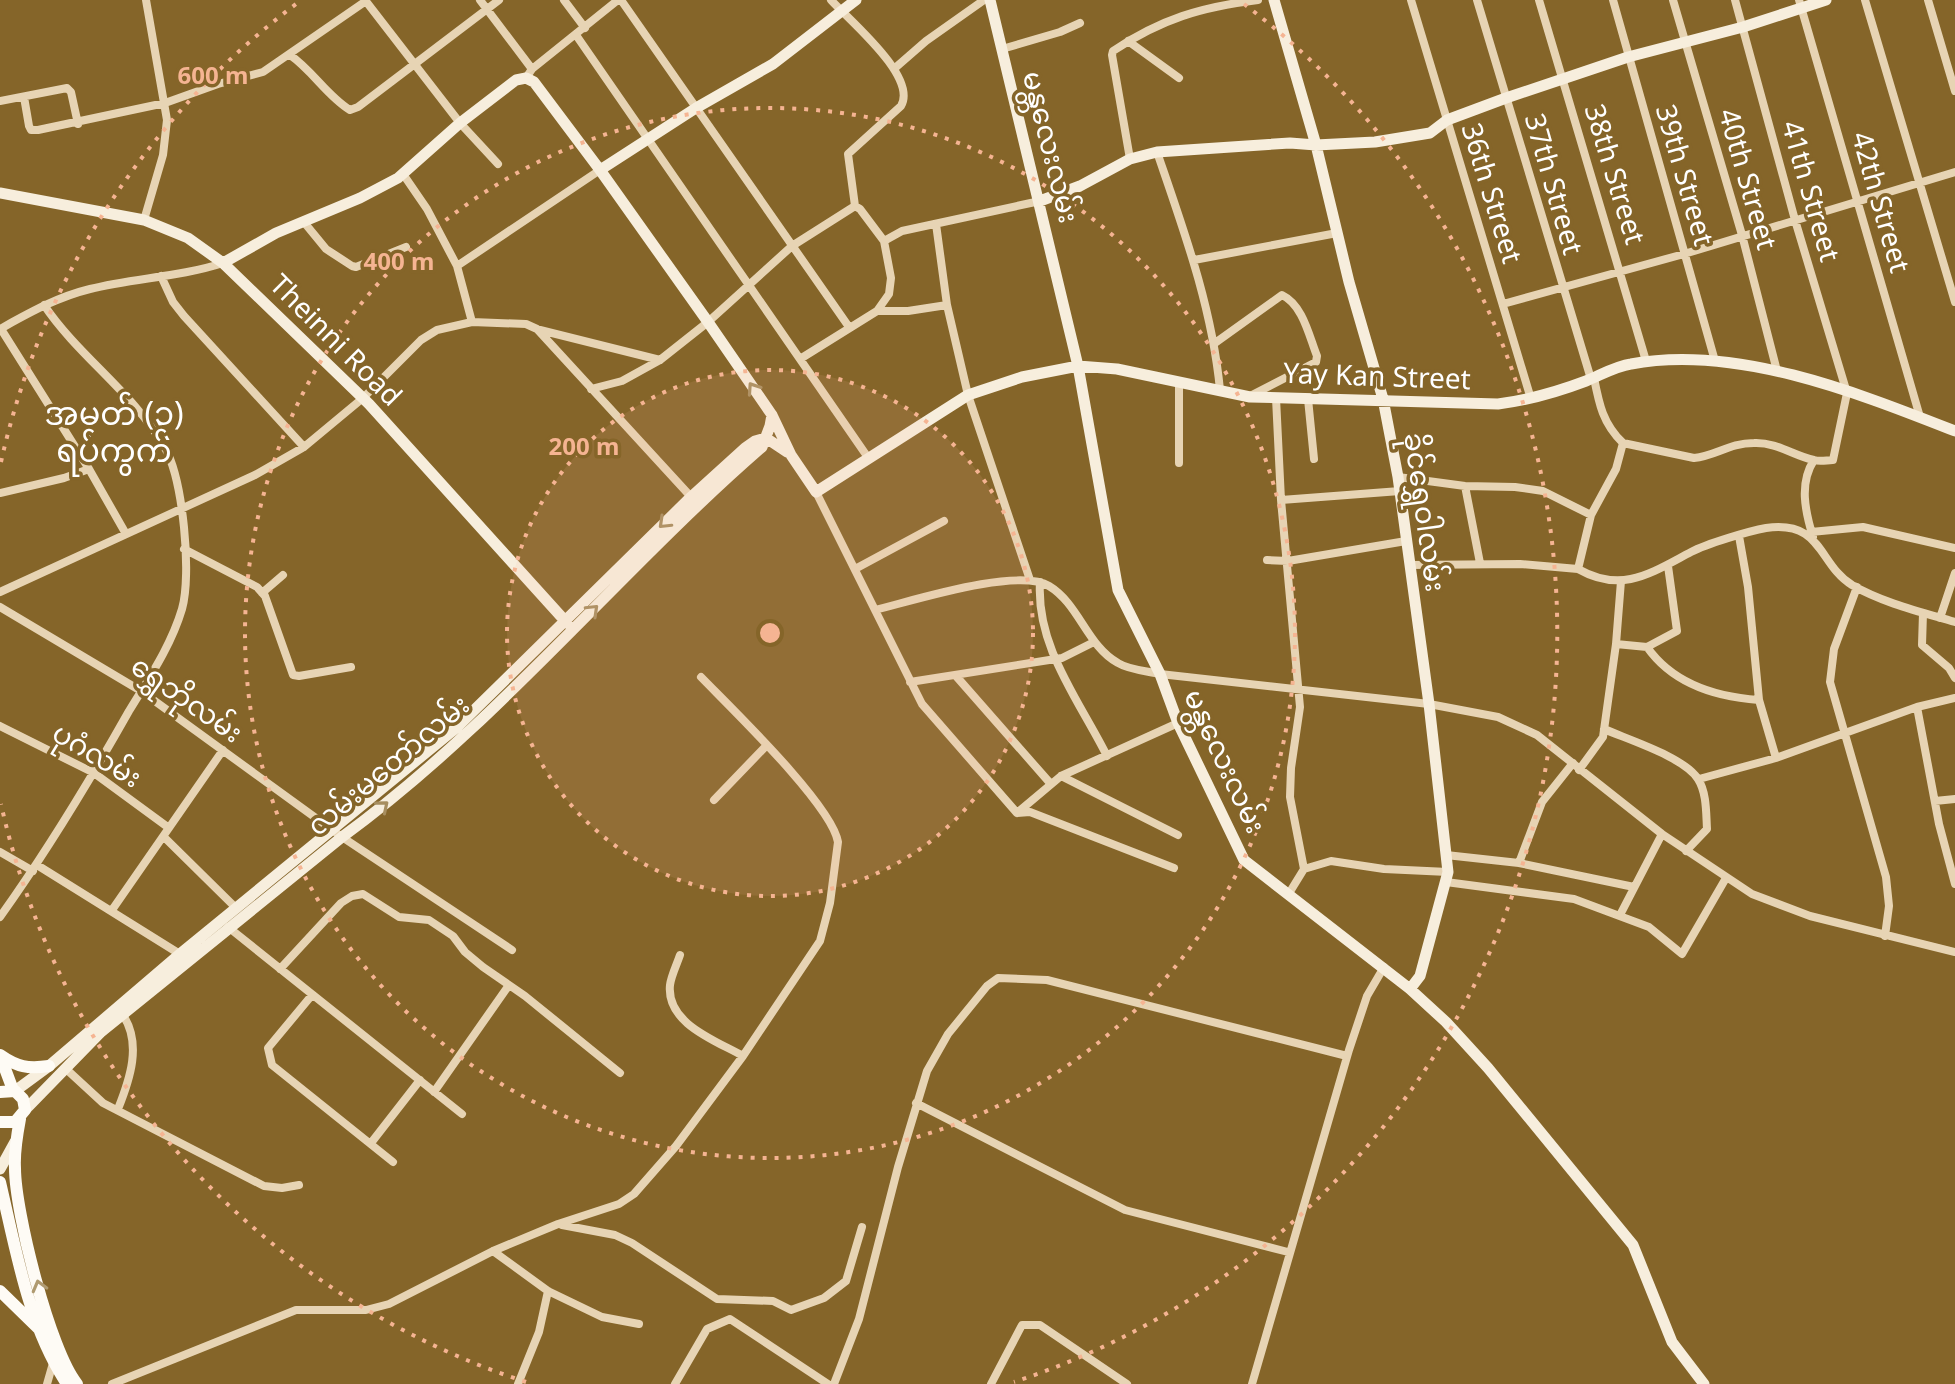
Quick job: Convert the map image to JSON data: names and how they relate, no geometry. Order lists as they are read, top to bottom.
{
  "streets": {
    "main road": [
      "မန္တလေးလမ်း",
      "Theinni Road",
      "Yay Kan Street",
      "ခိုင်ရွှေဝါလမ်း",
      "လမ်းမတော်လမ်း"
    ],
    "street": [
      "38th Street",
      "39th Street",
      "40th Street",
      "37th Street",
      "41th Street",
      "36th Street",
      "42th Street",
      "ရွှေဘိုလမ်း",
      "ပုဂံလမ်း"
    ]
  },
  "crossings": [
    ["မန္တလေးလမ်း", "Yay Kan Street"],
    ["မန္တလေးလမ်း", "ခိုင်ရွှေဝါလမ်း"],
    ["38th Street", "Yay Kan Street"],
    ["39th Street", "Yay Kan Street"],
    ["40th Street", "Yay Kan Street"],
    ["37th Street", "Yay Kan Street"],
    ["41th Street", "Yay Kan Street"],
    ["36th Street", "Yay Kan Street"],
    ["42th Street", "Yay Kan Street"],
    ["Theinni Road", "လမ်းမတော်လမ်း"],
    ["Yay Kan Street", "ခိုင်ရွှေဝါလမ်း"],
    ["ရွှေဘိုလမ်း", "လမ်းမတော်လမ်း"]
  ],
  "districts": ["အမှတ် (၃) ရပ်ကွက်"],
  "rings": ["600 m", "400 m", "200 m"]
}
